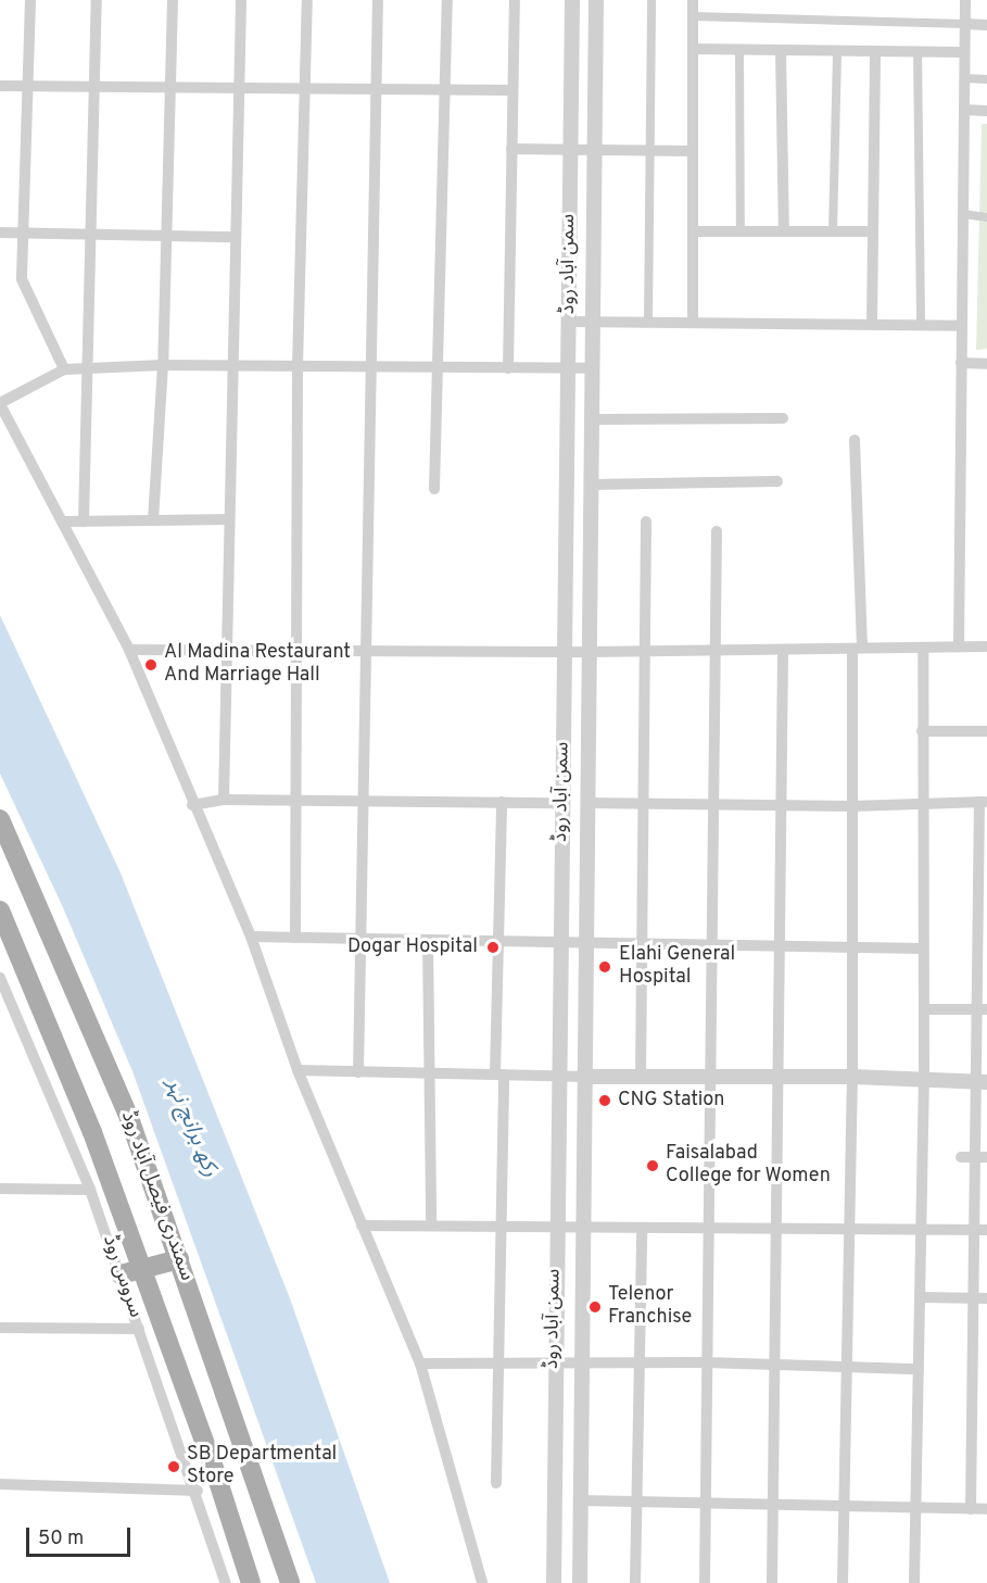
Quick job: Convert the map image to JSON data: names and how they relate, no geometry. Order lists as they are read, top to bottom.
{
  "streets": {
    "main road": ["سمندری فیصل آباد روڈ"],
    "street": ["سمن آباد روڈ", "سروس روڈ"]
  },
  "crossings": [
    ["سمندری فیصل آباد روڈ", "سروس روڈ"]
  ],
  "water": ["رکھ برانچ نہر"],
  "places": [
    "Al Madina Restaurant And Marriage Hall",
    "Dogar Hospital",
    "Elahi General Hospital",
    "CNG Station",
    "Faisalabad College for Women",
    "Telenor Franchise",
    "SB Departmental Store"
  ],
  "scale_bar": "50 m"
}
